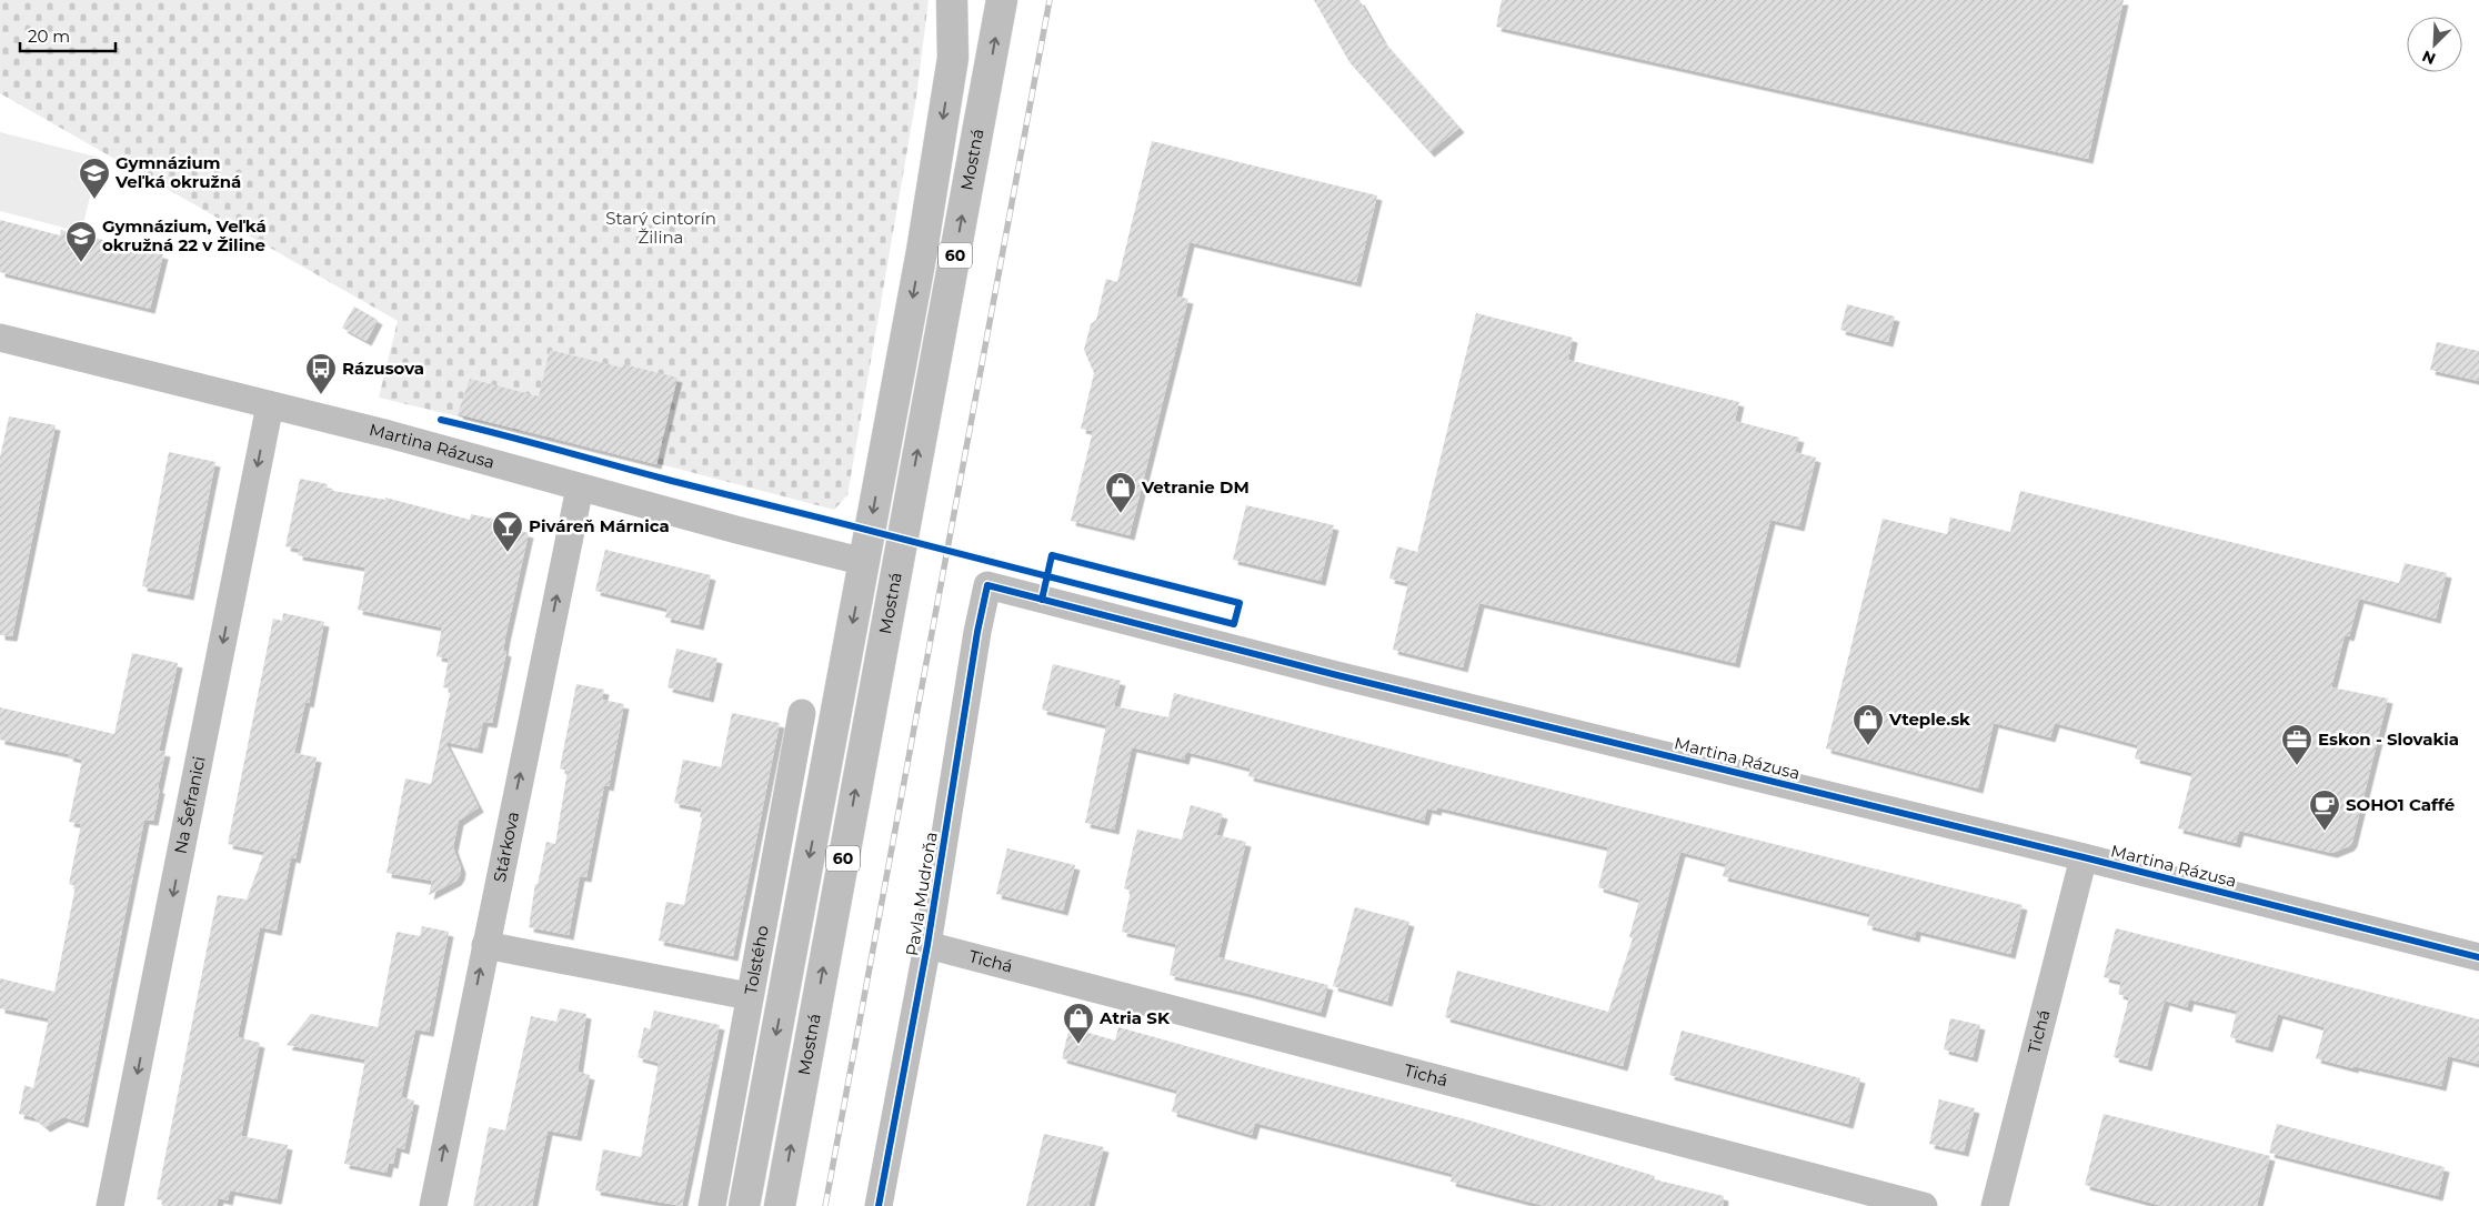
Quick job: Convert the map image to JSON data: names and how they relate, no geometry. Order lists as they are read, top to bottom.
{
  "streets": {
    "main road": ["Mostná", "60"],
    "street": [
      "Martina Rázusa",
      "Na Šefranici",
      "Stárkova",
      "Pavla Mudroňa",
      "Tolstého",
      "Tichá"
    ]
  },
  "crossings": [
    ["Mostná", "Martina Rázusa"],
    ["Martina Rázusa", "Na Šefranici"],
    ["Martina Rázusa", "Stárkova"],
    ["Martina Rázusa", "Pavla Mudroňa"],
    ["Martina Rázusa", "Tichá"],
    ["Pavla Mudroňa", "Tichá"]
  ],
  "one_way": ["Na Šefranici", "Stárkova"],
  "parks": ["Starý cintorín Žilina"],
  "places": {
    "school or university": ["Gymnázium Veľká okružná", "Gymnázium, Veľká okružná 22 v Žiline"],
    "bus stop": ["Rázusova"],
    "shop": ["Vetranie DM", "Vteple.sk", "Atria SK"],
    "bar": ["Piváreň Márnica"],
    "office": ["Eskon - Slovakia"],
    "cafe": ["SOHO1 Caffé"]
  },
  "scale_bar": "20 m",
  "north": "bottom left"
}
